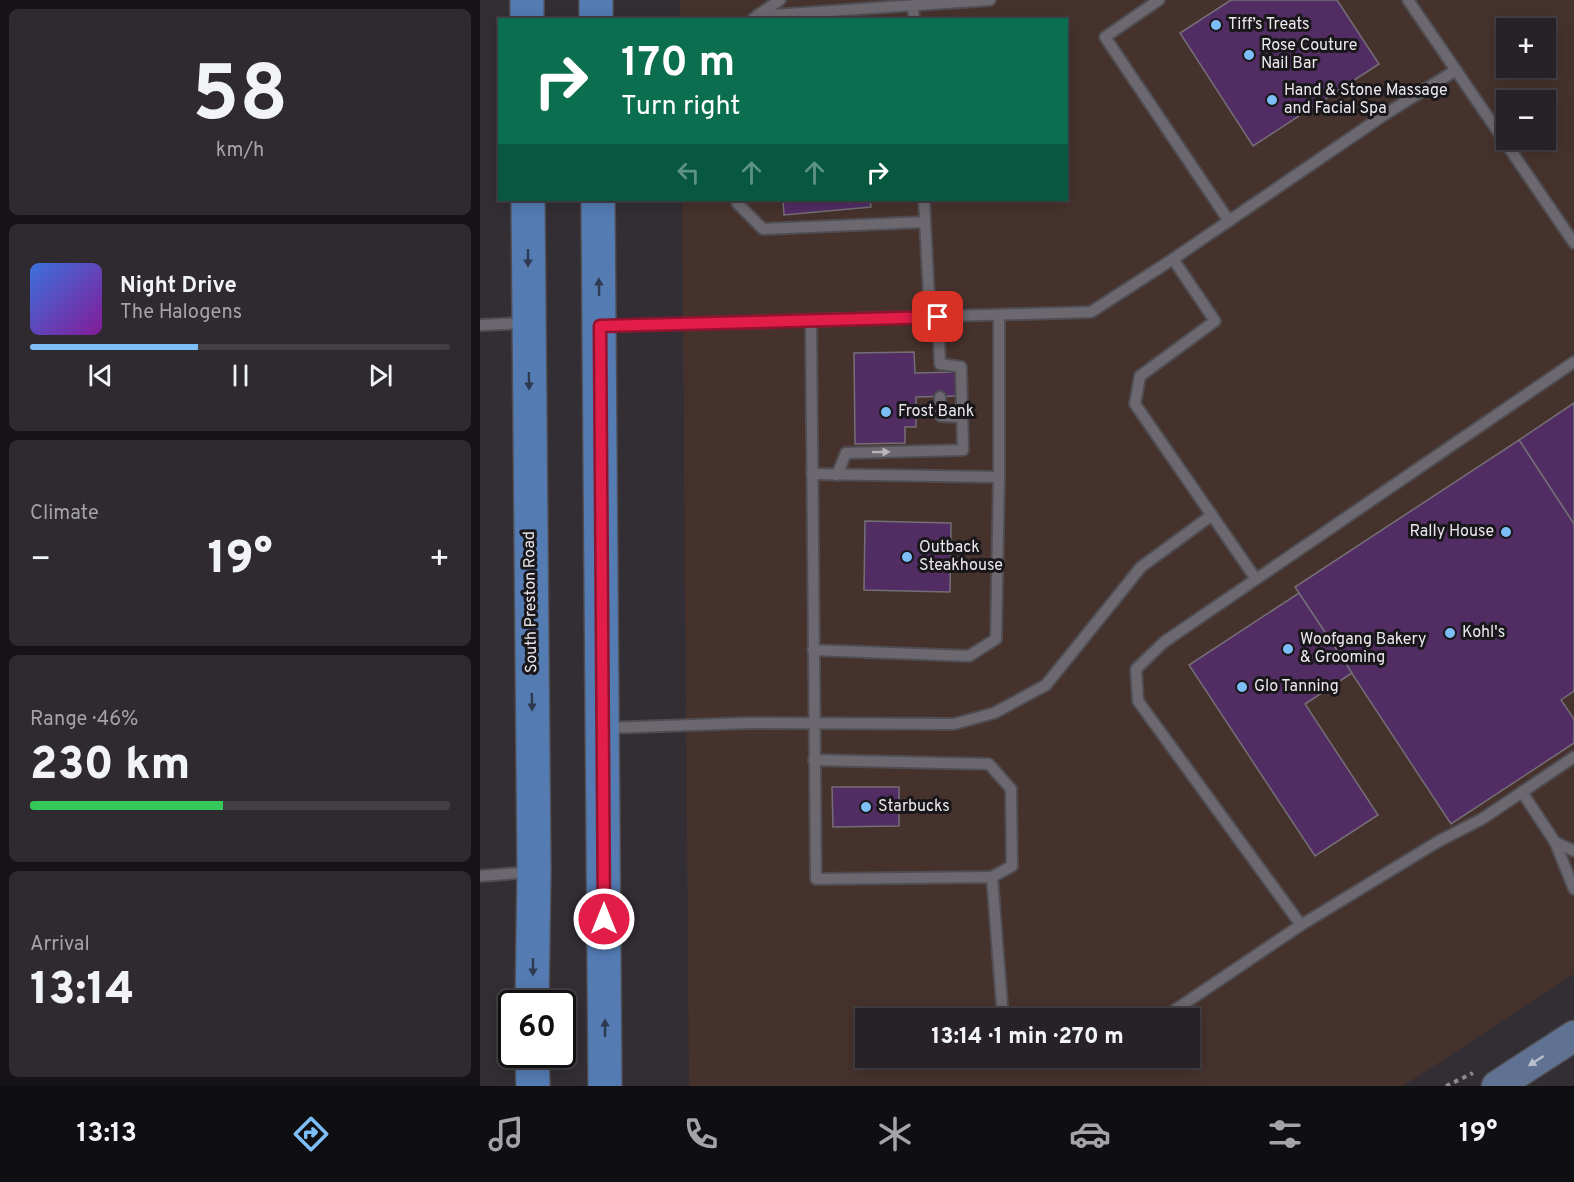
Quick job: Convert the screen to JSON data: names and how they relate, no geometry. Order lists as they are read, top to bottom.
{
  "streets": {
    "main road": ["South Preston Road"]
  },
  "places": [
    "Tiff’s Treats",
    "Rose Couture Nail Bar",
    "Hand & Stone Massage and Facial Spa",
    "Frost Bank",
    "Rally House",
    "Outback Steakhouse",
    "Kohl's",
    "Woofgang Bakery & Grooming",
    "Glo Tanning",
    "Starbucks"
  ],
  "page": {
    "tile": [
      ["58", "km/h"],
      "Climate",
      ["Range · 46%", "230 km"],
      ["Arrival", "13:14"]
    ],
    "map_buttons": ["+", "−"],
    "turn": ["170 m", "Turn right"],
    "song": ["Night Drive", "The Halogens"],
    "heat": ["−", "19°", "+"],
    "limit": "60",
    "trip": "13:14 · 1 min · 270 m",
    "tabs": ["13:13", "19°"]
  }
}
